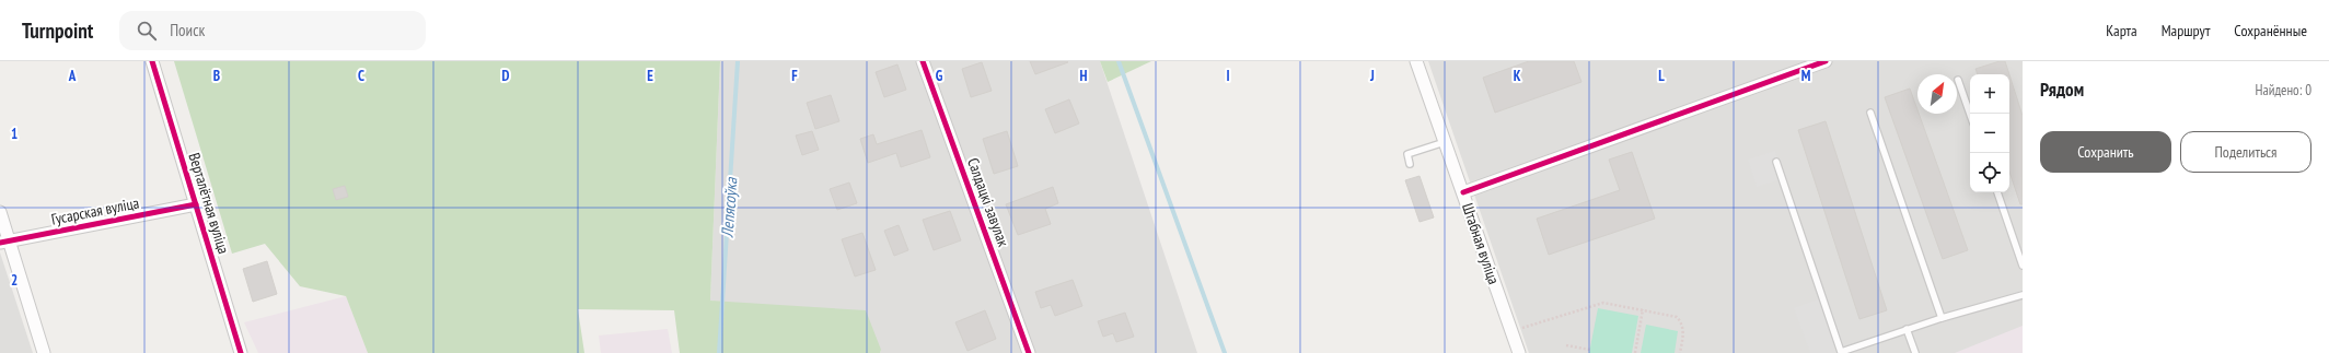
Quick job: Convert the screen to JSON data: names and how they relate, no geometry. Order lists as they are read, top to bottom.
{
  "streets": {
    "street": [
      "Салдацкі завулак",
      "Верталётная вуліца",
      "Гусарская вуліца",
      "Штабная вуліца"
    ]
  },
  "crossings": [
    ["Верталётная вуліца", "Гусарская вуліца"]
  ],
  "water": ["Лепясоўка"],
  "north": "top right",
  "page": {
    "header": "Turnpoint",
    "search": "Поиск",
    "nav": ["Карта", "Маршрут", "Сохранённые"],
    "heading": ["Рядом", "Найдено: 0"],
    "map_buttons": ["+", "−"],
    "buttons": ["Сохранить", "Поделиться"]
  },
  "grid": {
    "columns": [
      "A",
      "B",
      "C",
      "D",
      "E",
      "F",
      "G",
      "H",
      "I",
      "J",
      "K",
      "L",
      "M"
    ],
    "rows": ["1", "2"]
  }
}
